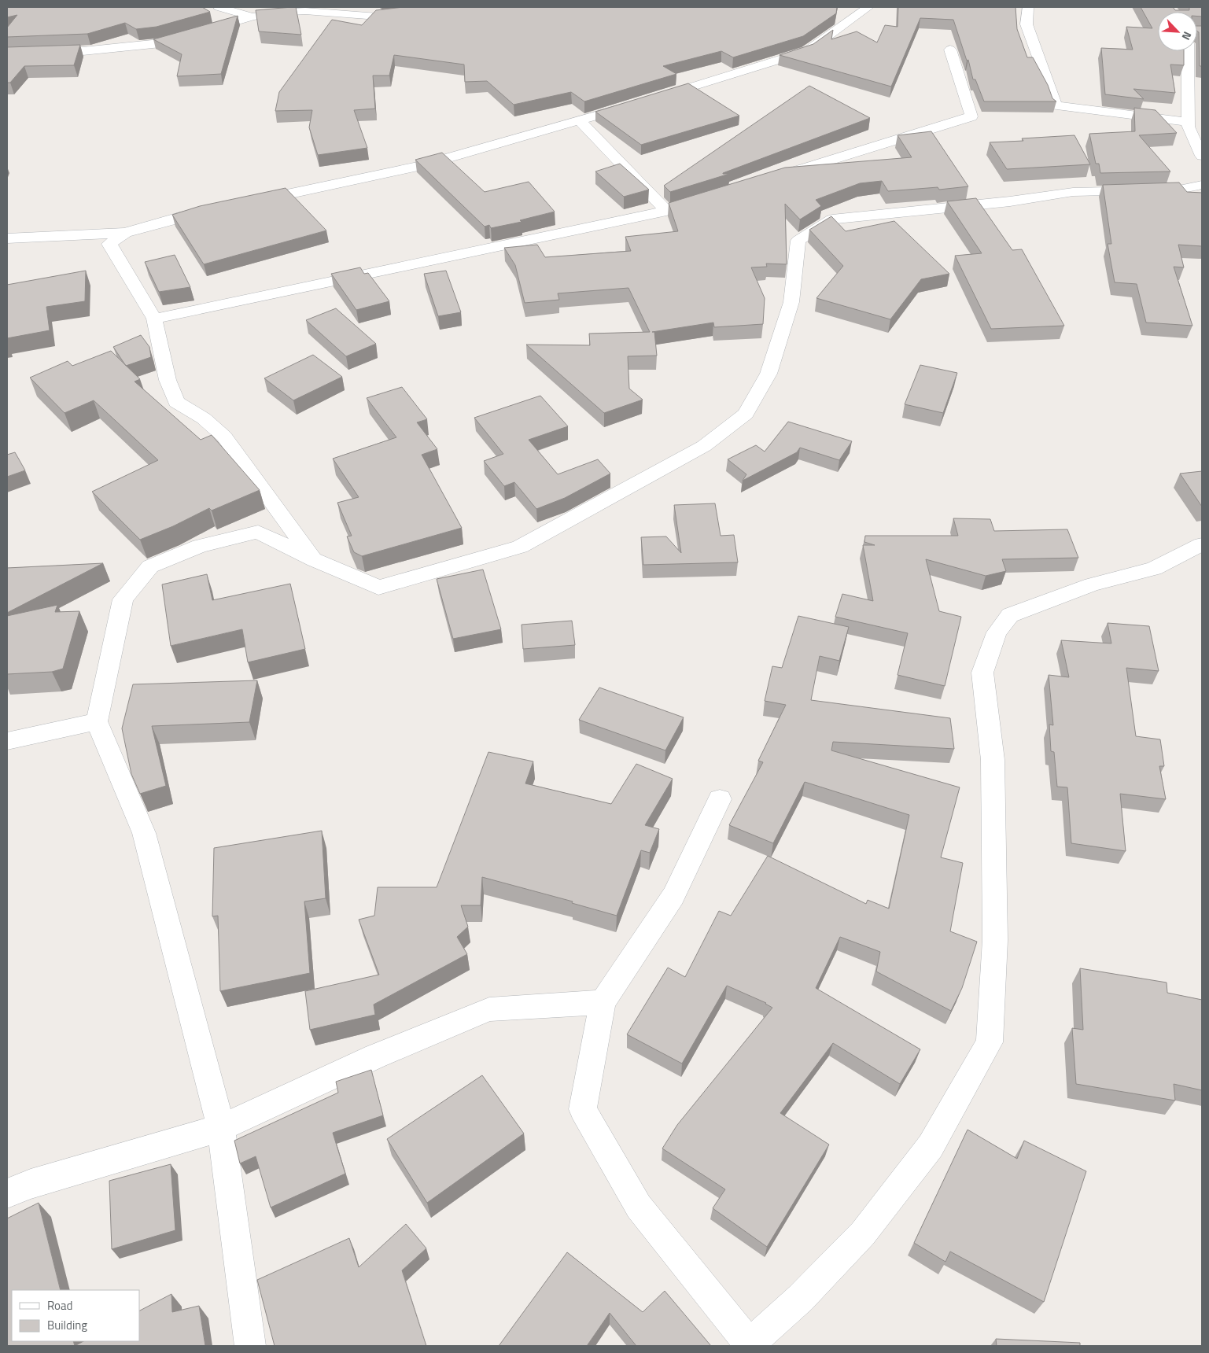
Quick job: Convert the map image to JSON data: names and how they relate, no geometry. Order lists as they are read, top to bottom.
{
  "legend": ["Road", "Building"],
  "north": "bottom right"
}
